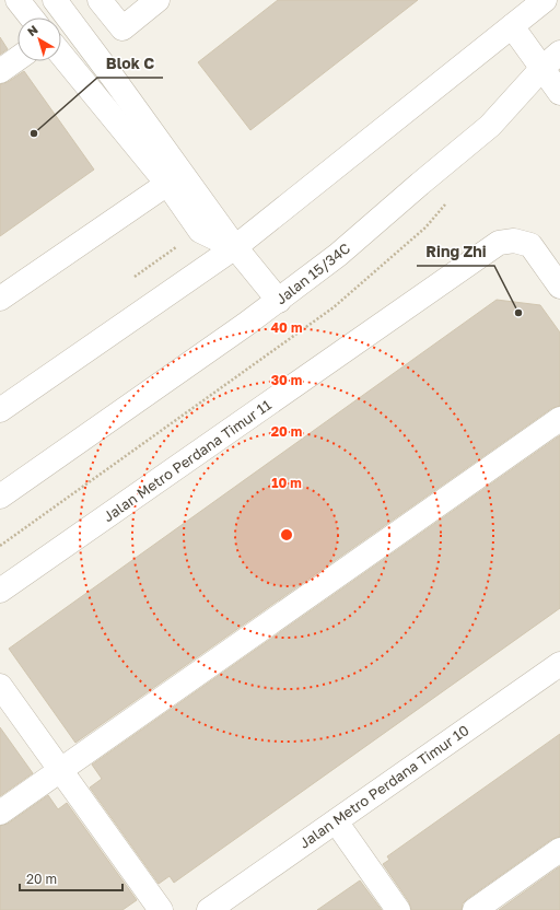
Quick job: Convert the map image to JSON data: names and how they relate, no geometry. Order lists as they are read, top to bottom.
{
  "streets": {
    "street": ["Jalan 15/34C", "Jalan Metro Perdana Timur 11", "Jalan Metro Perdana Timur 10"]
  },
  "places": ["Blok C", "Ring Zhi"],
  "scale_bar": "20 m",
  "north": "top left",
  "rings": [
    "40 m",
    "30 m",
    "20 m",
    "10 m"
  ]
}
